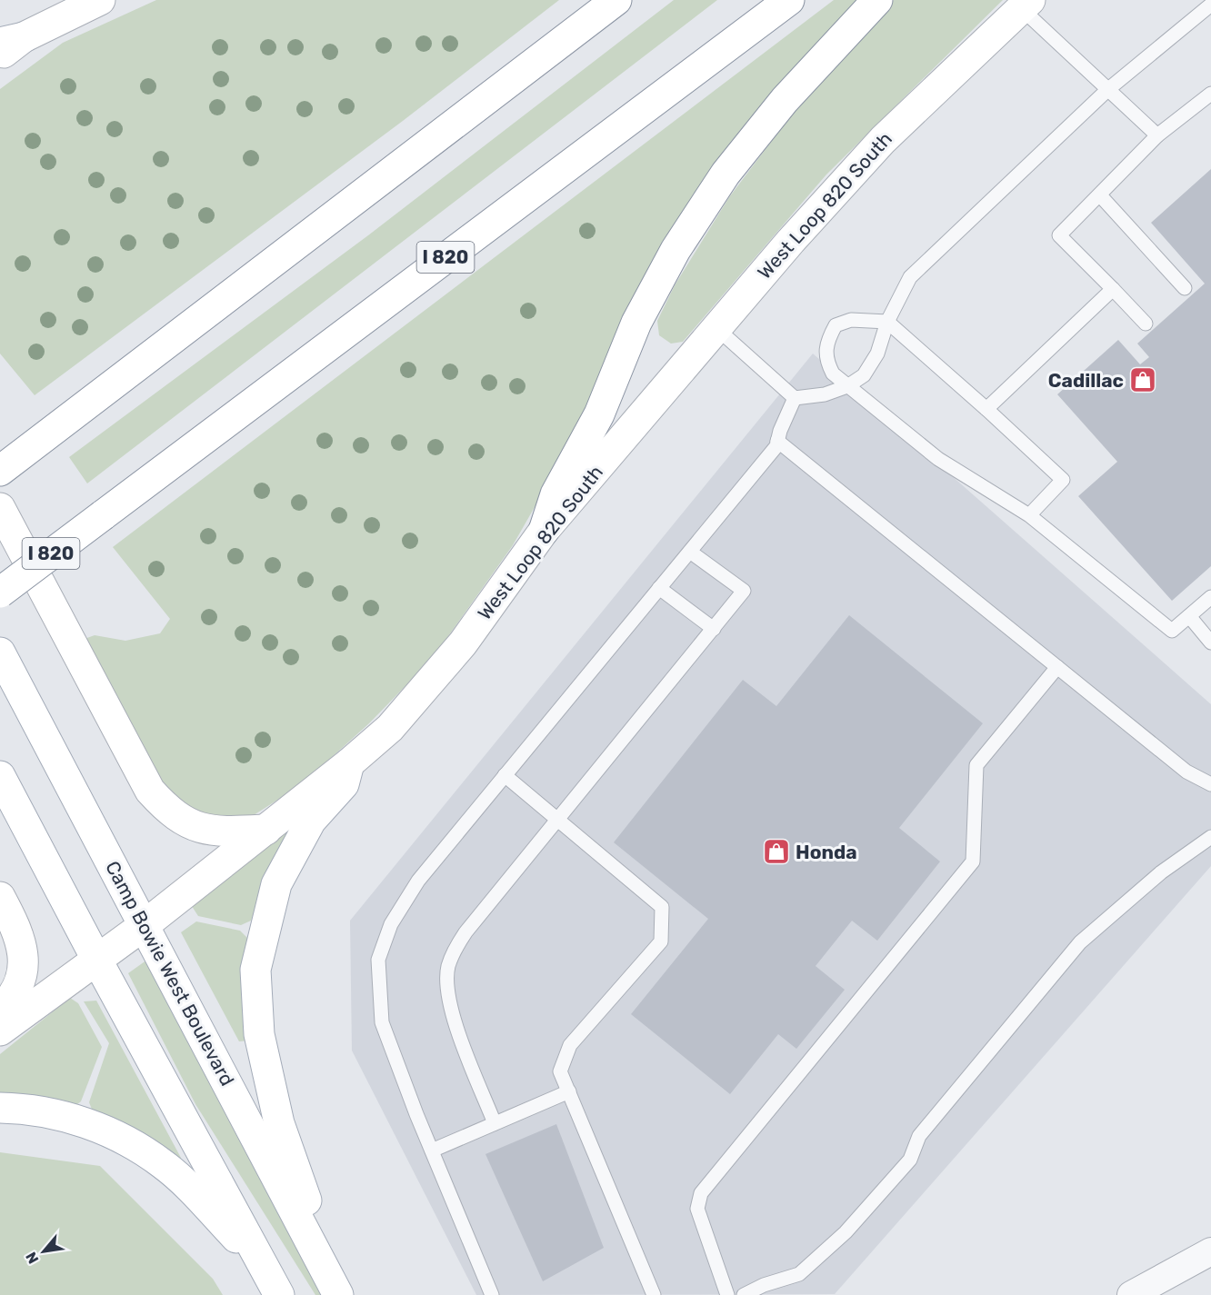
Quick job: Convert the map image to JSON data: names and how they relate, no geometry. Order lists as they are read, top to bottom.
{
  "streets": {
    "main road": ["West Loop 820 South", "I 820", "Camp Bowie West Boulevard"]
  },
  "crossings": [
    ["West Loop 820 South", "Camp Bowie West Boulevard"]
  ],
  "places": {
    "shop": ["Cadillac", "Honda"]
  },
  "north": "bottom left"
}
